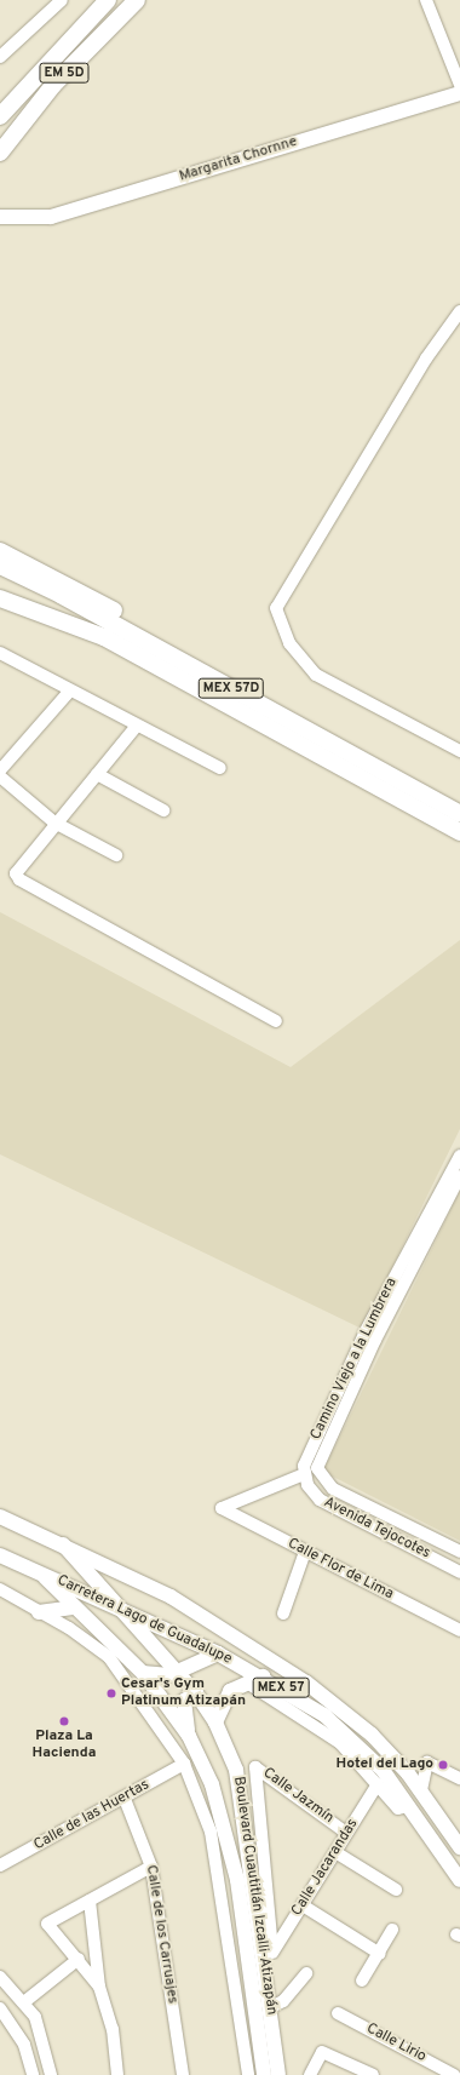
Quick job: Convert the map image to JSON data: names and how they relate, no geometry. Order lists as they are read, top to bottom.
{
  "streets": {
    "highway": ["EM 5D", "MEX 57D"],
    "main road": [
      "Margarita Chornne",
      "Carretera Lago de Guadalupe",
      "MEX 57",
      "Boulevard Cuautitlán Izcalli-Atizapán"
    ],
    "street": [
      "Camino Viejo a la Lumbrera",
      "Avenida Tejocotes",
      "Calle Flor de Lima",
      "Calle Jazmín",
      "Calle de las Huertas",
      "Calle Jacarandas",
      "Calle de los Carruajes",
      "Calle Lirio"
    ]
  },
  "crossings": [
    ["Camino Viejo a la Lumbrera", "Avenida Tejocotes"],
    ["Camino Viejo a la Lumbrera", "Calle Flor de Lima"],
    ["Avenida Tejocotes", "Calle Flor de Lima"],
    ["Carretera Lago de Guadalupe", "Boulevard Cuautitlán Izcalli-Atizapán"],
    ["Calle Jazmín", "Calle Jacarandas"],
    ["Calle Jazmín", "Boulevard Cuautitlán Izcalli-Atizapán"],
    ["Calle de las Huertas", "Calle de los Carruajes"],
    ["Calle Jacarandas", "Boulevard Cuautitlán Izcalli-Atizapán"]
  ],
  "places": ["Cesar's Gym Platinum Atizapán", "Plaza La Hacienda", "Hotel del Lago"]
}
